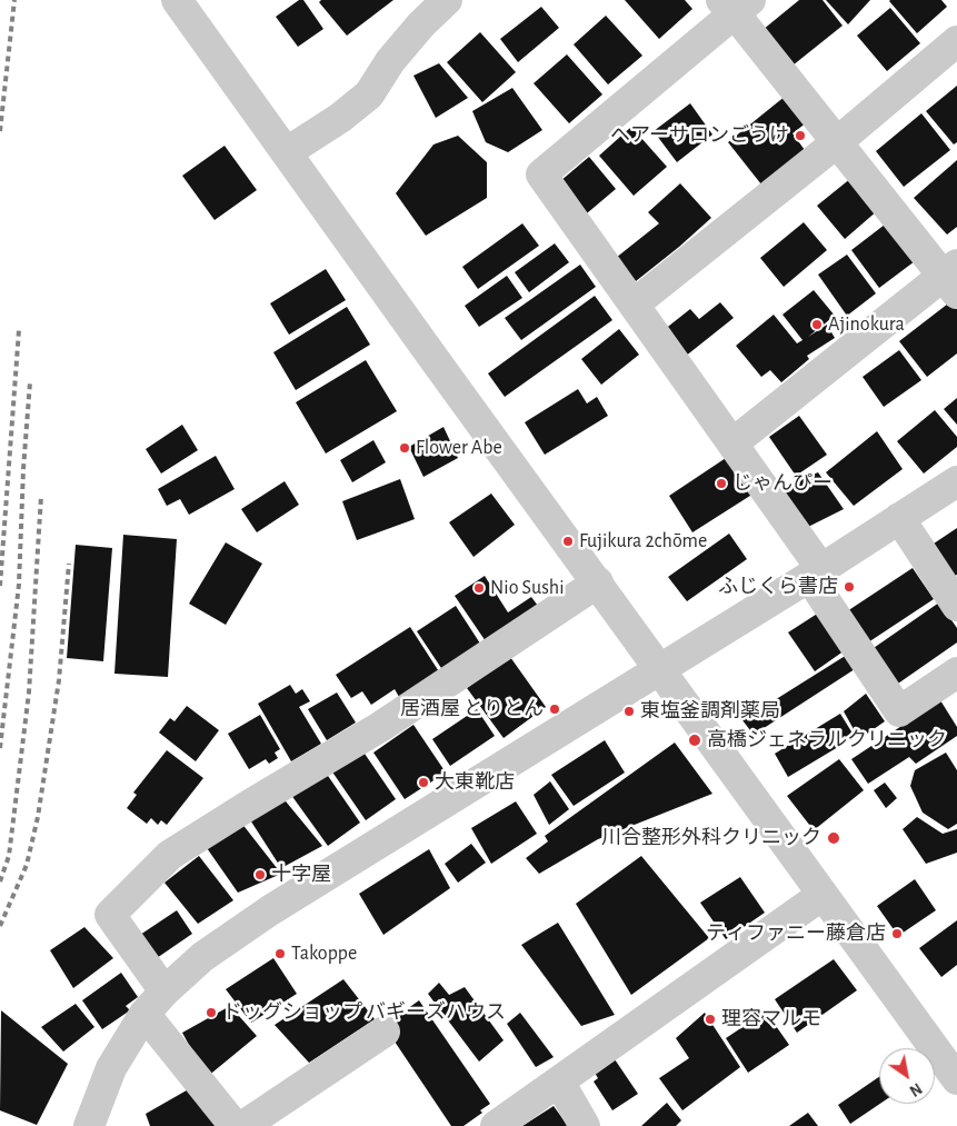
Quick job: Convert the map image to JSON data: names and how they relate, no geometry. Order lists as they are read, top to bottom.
{
  "places": [
    "ヘアーサロンごうけ",
    "Ajinokura",
    "Flower Abe",
    "じゃんぴー",
    "Fujikura 2chōme",
    "ふじくら書店",
    "Nio Sushi",
    "居酒屋 とりとん",
    "東塩釜調剤薬局",
    "高橋ジェネラルクリニック",
    "大東靴店",
    "川合整形外科クリニック",
    "十字屋",
    "ティファニー藤倉店",
    "Takoppe",
    "ドッグショップ バギーズハウス",
    "理容マルモ"
  ],
  "north": "bottom right"
}
